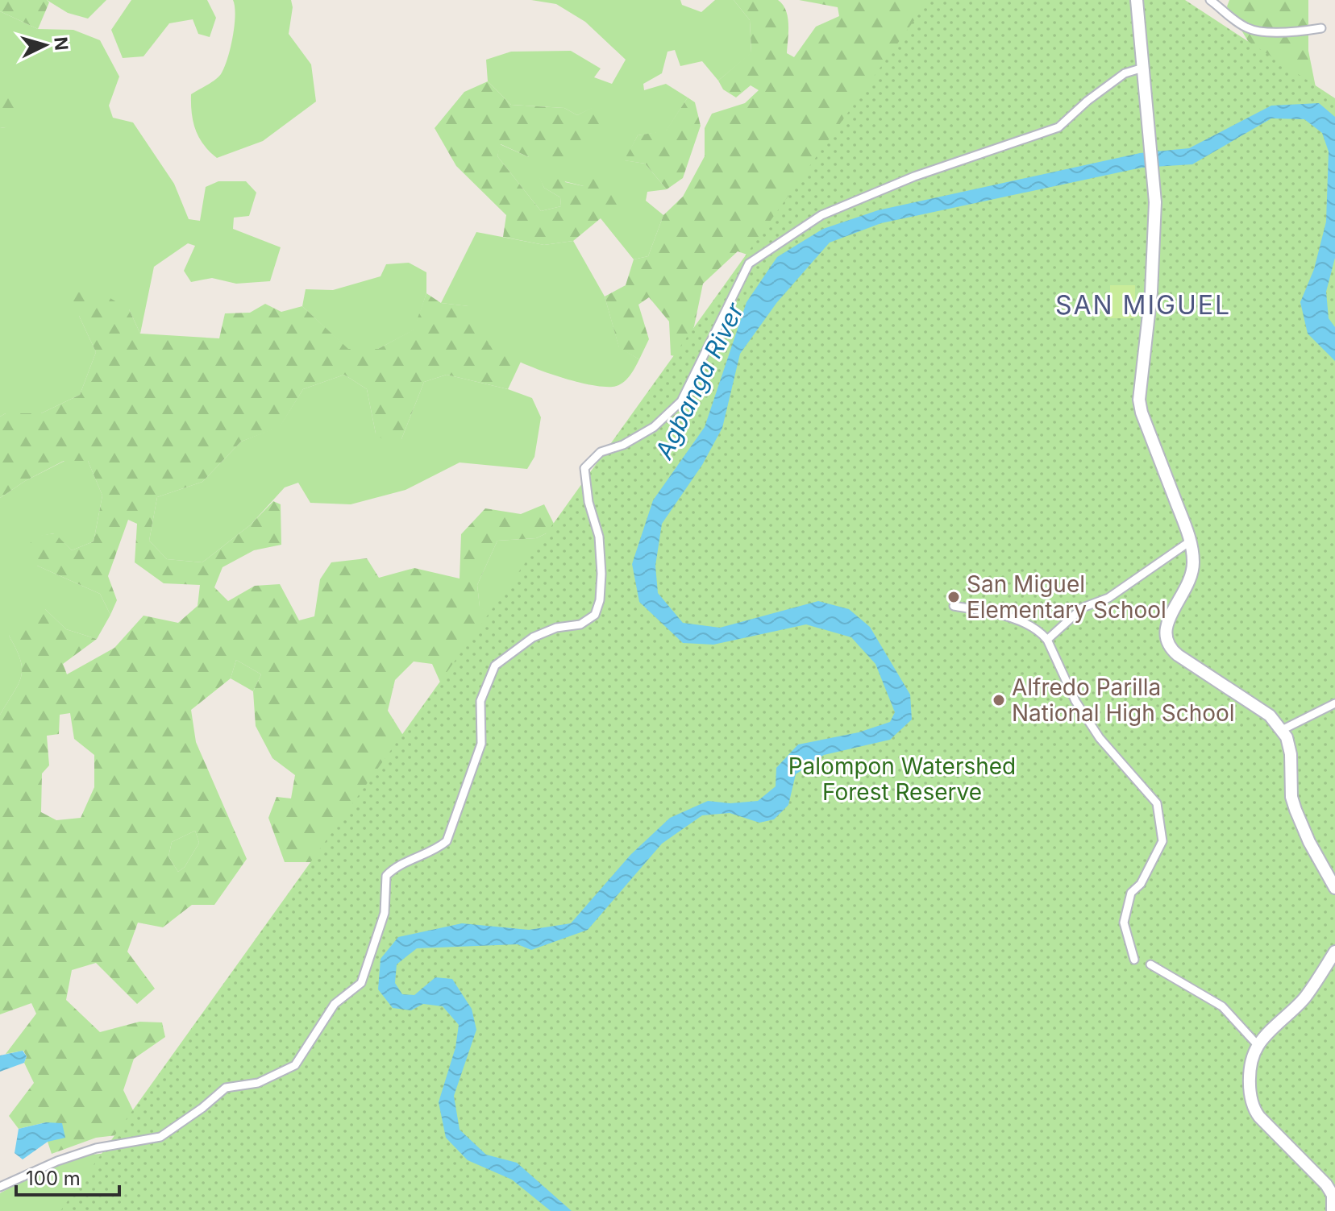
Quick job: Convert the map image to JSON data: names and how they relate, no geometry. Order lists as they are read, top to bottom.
{
  "districts": ["SAN MIGUEL"],
  "water": ["Agbanga River"],
  "parks": ["Palompon Watershed Forest Reserve"],
  "places": ["San Miguel Elementary School", "Alfredo Parilla National High School"],
  "scale_bar": "100 m",
  "north": "right"
}
